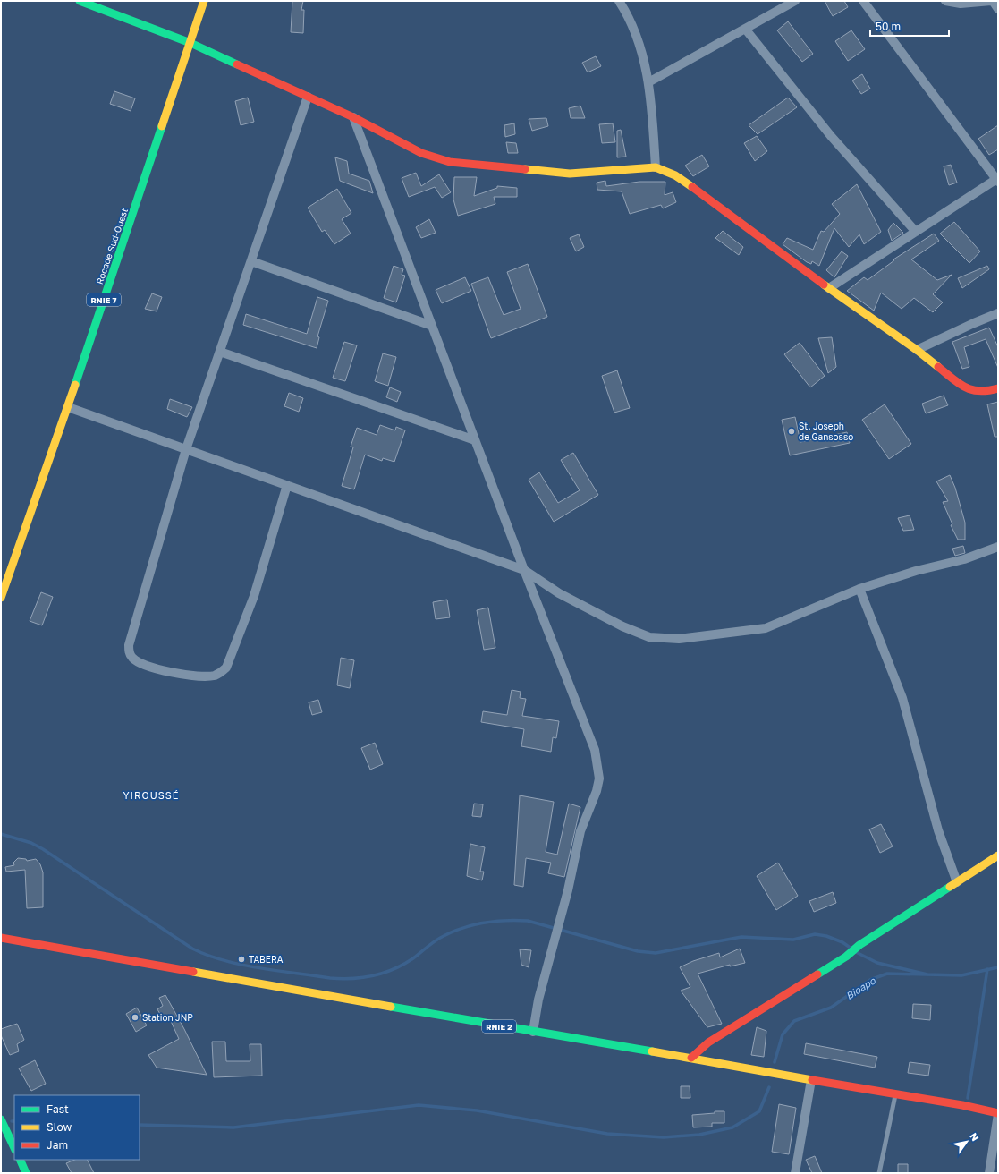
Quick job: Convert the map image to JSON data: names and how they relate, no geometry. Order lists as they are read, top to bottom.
{
  "streets": {
    "main road": ["Rocade Sud-Ouest", "RNIE 7", "RNIE 2"]
  },
  "districts": ["YIROUSSÉ"],
  "water": ["Bioapo"],
  "places": ["St. Joseph de Gansosso", "TABERA", "Station JNP"],
  "legend": ["Fast", "Slow", "Jam"],
  "scale_bar": "50 m",
  "north": "top right"
}
